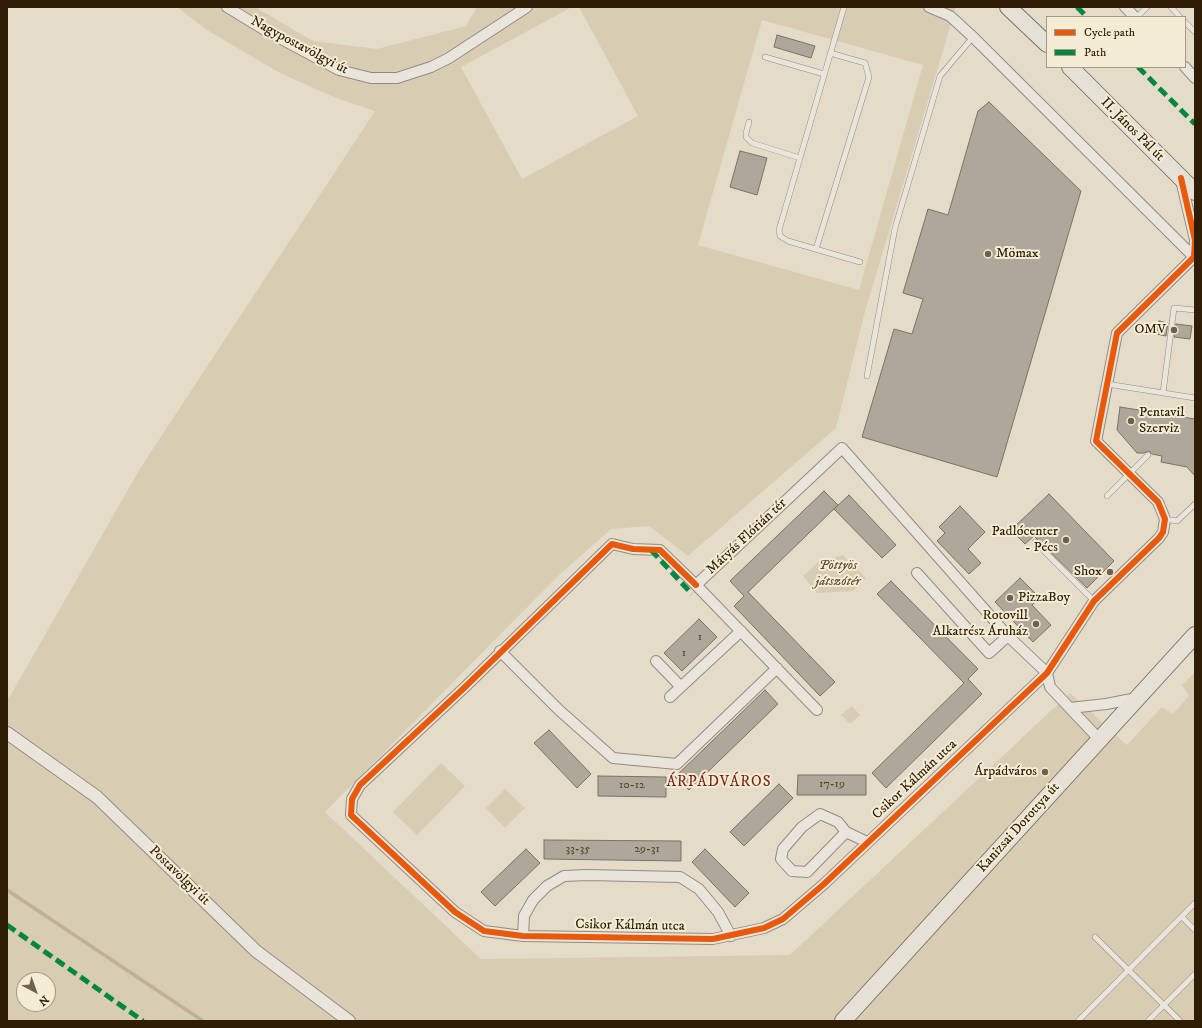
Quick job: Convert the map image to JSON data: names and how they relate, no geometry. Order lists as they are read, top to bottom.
{
  "streets": {
    "main road": ["II. János Pál út", "Kanizsai Dorottya út"],
    "street": [
      "Nagypostavölgyi út",
      "Mátyás Flórián tér",
      "Csikor Kálmán utca",
      "Postavölgyi út"
    ]
  },
  "districts": ["ÁRPÁDVÁROS"],
  "parks": ["Pöttyös játszótér"],
  "places": [
    "Mömax",
    "OMV",
    "Pentavil Szerviz",
    "Padlócenter - Pécs",
    "Shox",
    "PizzaBoy",
    "Rotovill Alkatrész Áruház",
    "Árpádváros"
  ],
  "house_numbers": [
    "1",
    "1",
    "17-19",
    "10-12",
    "33-35",
    "29-31"
  ],
  "legend": ["Cycle path", "Path"],
  "north": "bottom right"
}
